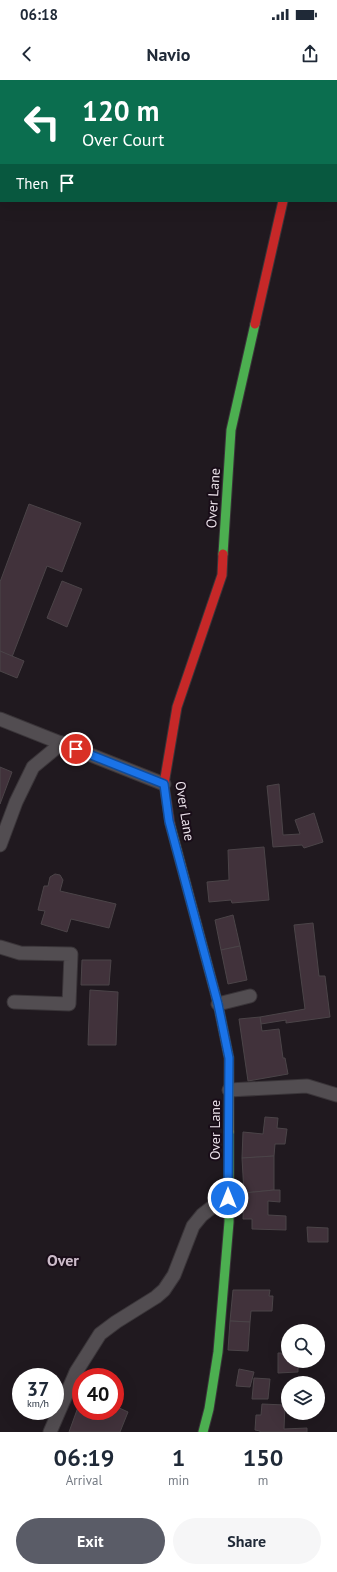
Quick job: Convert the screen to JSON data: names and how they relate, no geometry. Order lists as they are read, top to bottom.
{
  "streets": {
    "street": ["Over Lane"]
  },
  "districts": ["Over"],
  "page": {
    "status": "06:18",
    "header": "Navio",
    "turn": ["120 m", "Over Court"],
    "then": "Then",
    "speed": "37 km/h",
    "limit": "40",
    "eta": [
      "06:19",
      "Arrival",
      "1",
      "min",
      "150",
      "m"
    ],
    "buttons": ["Exit", "Share"]
  }
}
